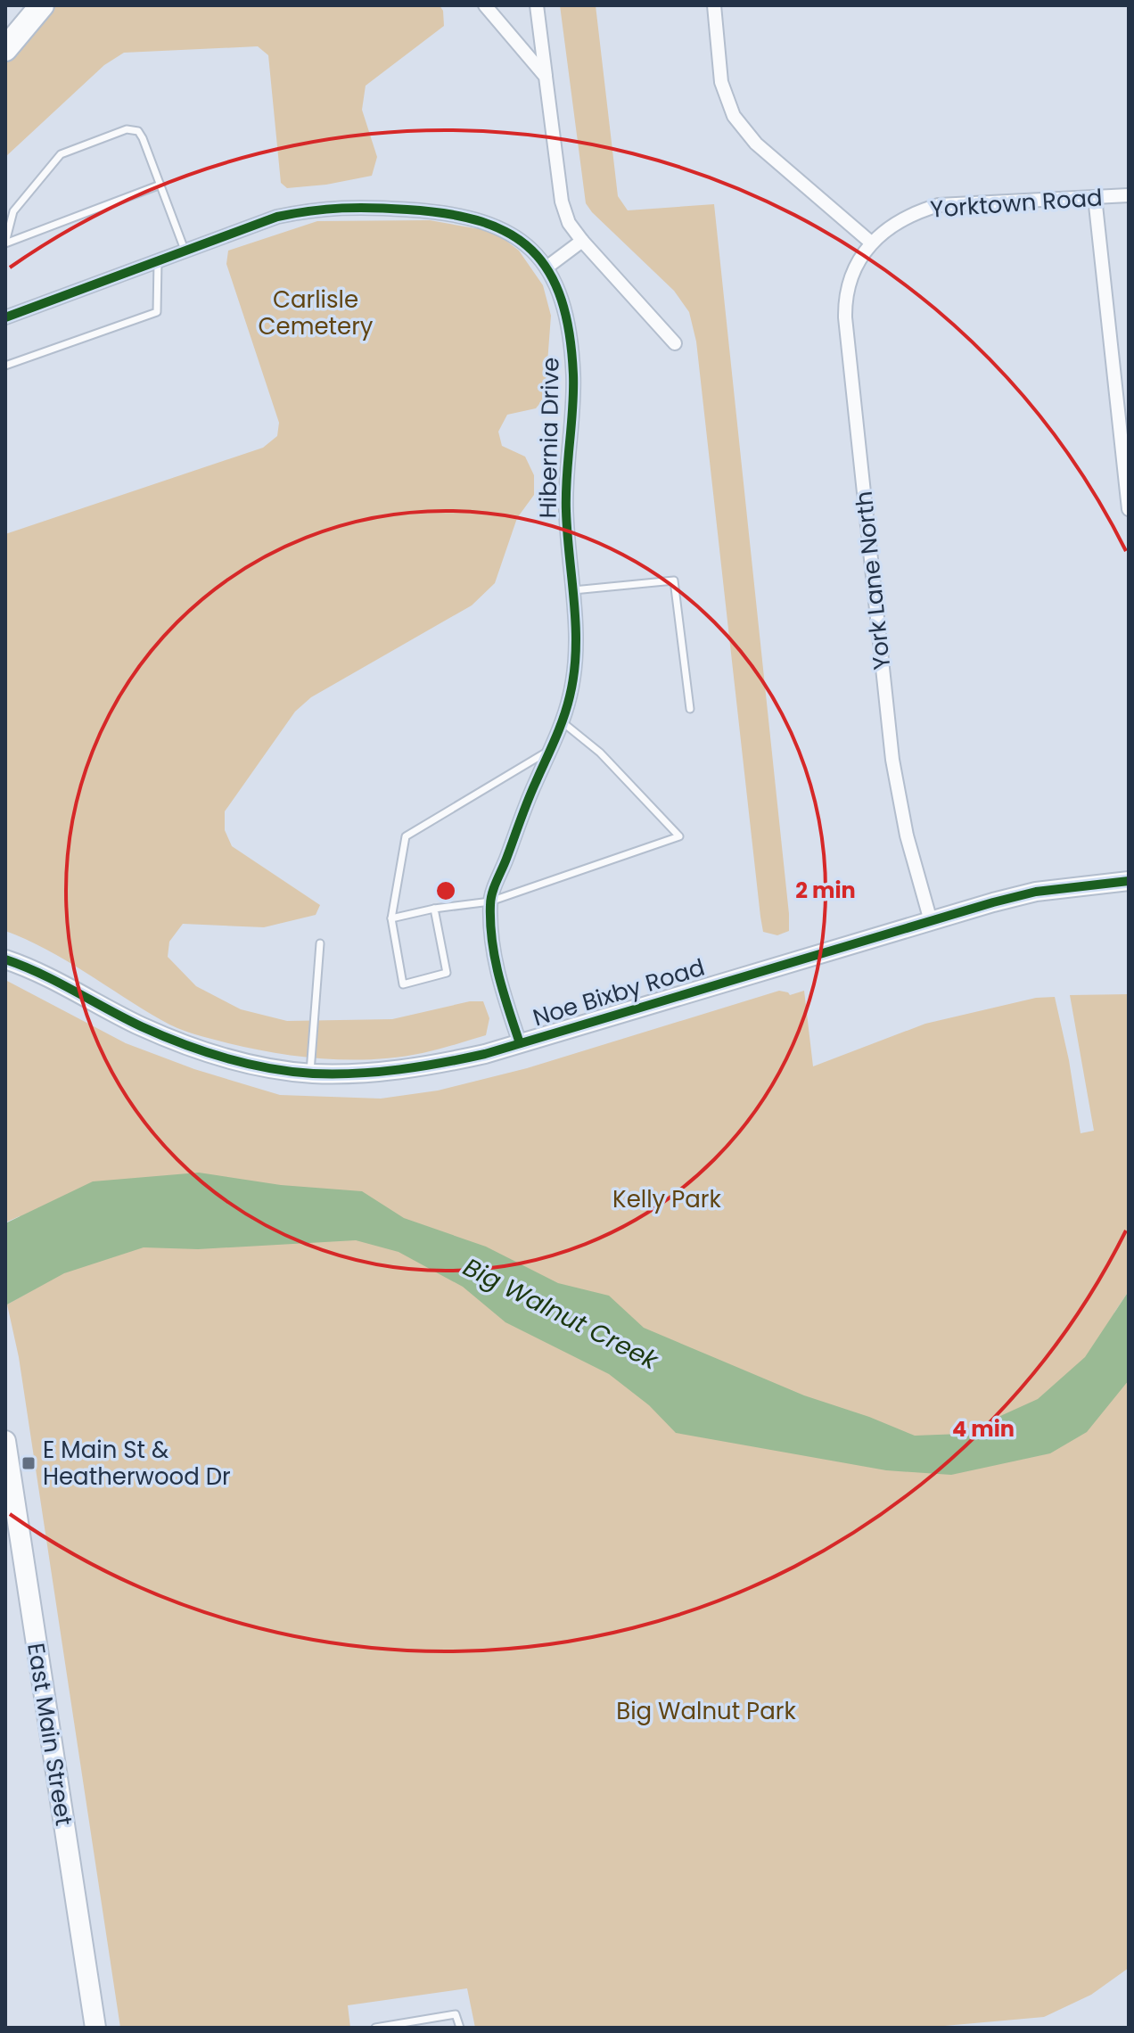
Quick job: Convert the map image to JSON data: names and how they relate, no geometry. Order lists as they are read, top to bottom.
{
  "streets": {
    "main road": ["East Main Street"],
    "street": [
      "Yorktown Road",
      "Hibernia Drive",
      "York Lane North",
      "Noe Bixby Road"
    ]
  },
  "crossings": [
    ["Yorktown Road", "York Lane North"],
    ["Hibernia Drive", "Noe Bixby Road"],
    ["York Lane North", "Noe Bixby Road"]
  ],
  "water": ["Big Walnut Creek"],
  "parks": ["Carlisle Cemetery", "Kelly Park", "Big Walnut Park"],
  "places": {
    "transit": ["E Main St & Heatherwood Dr"]
  },
  "rings": ["2 min", "4 min"]
}
